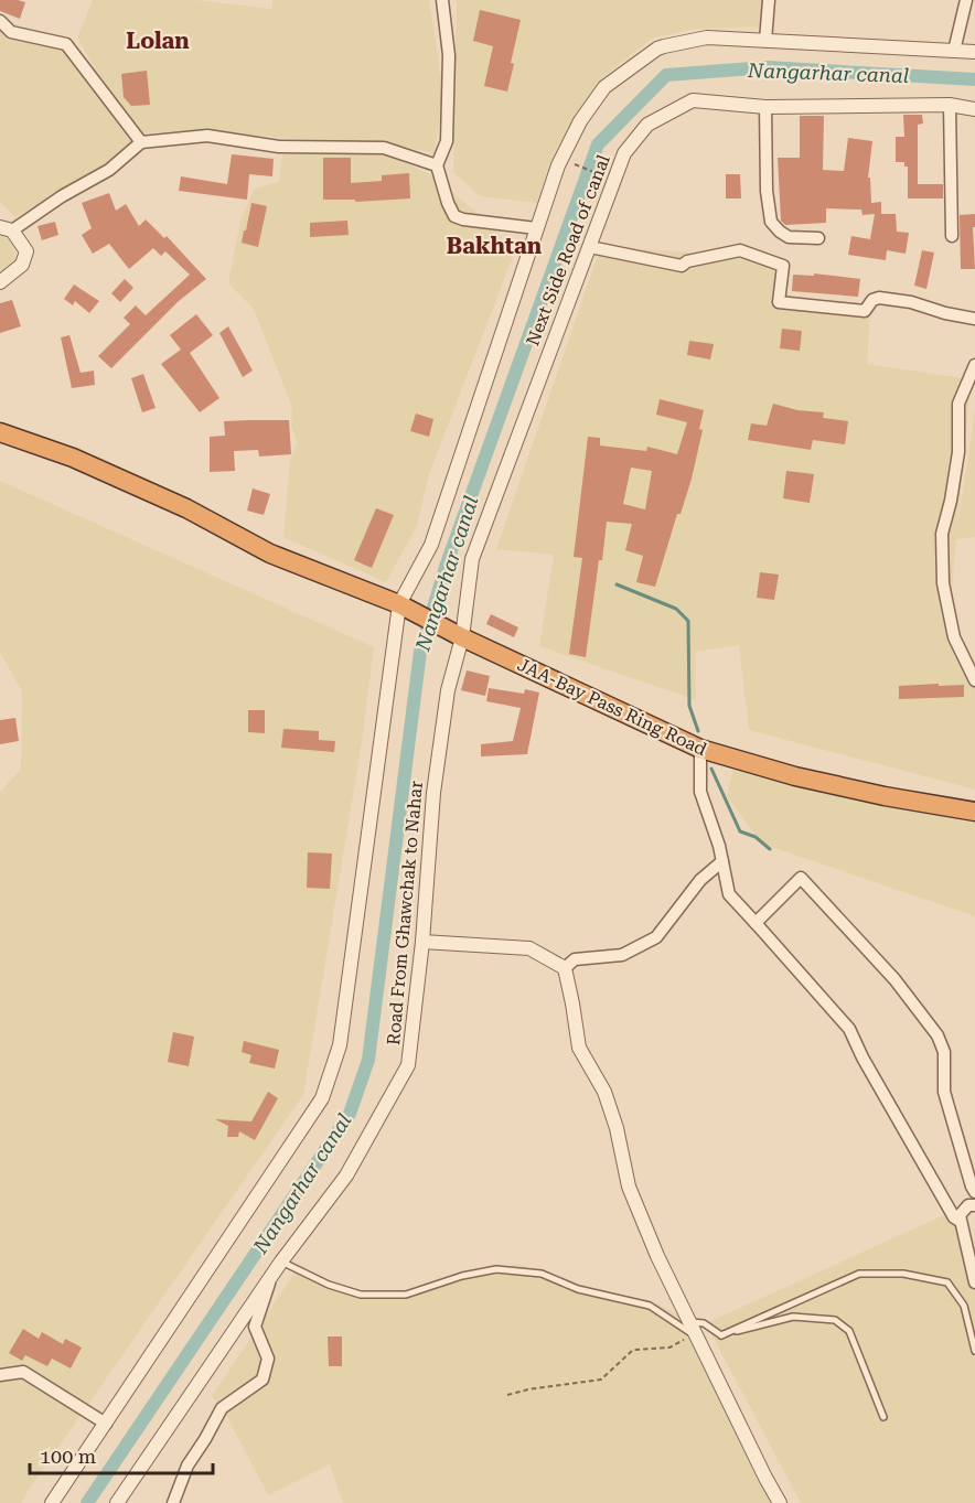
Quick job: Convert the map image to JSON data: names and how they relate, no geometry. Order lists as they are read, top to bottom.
{
  "streets": {
    "highway": ["JAA-Bay Pass Ring Road"],
    "street": ["Next Side Road of canal", "Road From Ghawchak to Nahar"]
  },
  "crossings": [
    ["Next Side Road of canal", "JAA-Bay Pass Ring Road"],
    ["Next Side Road of canal", "Road From Ghawchak to Nahar"],
    ["JAA-Bay Pass Ring Road", "Road From Ghawchak to Nahar"]
  ],
  "districts": ["Lolan", "Bakhtan"],
  "water": ["Nangarhar canal"],
  "scale_bar": "100 m"
}
